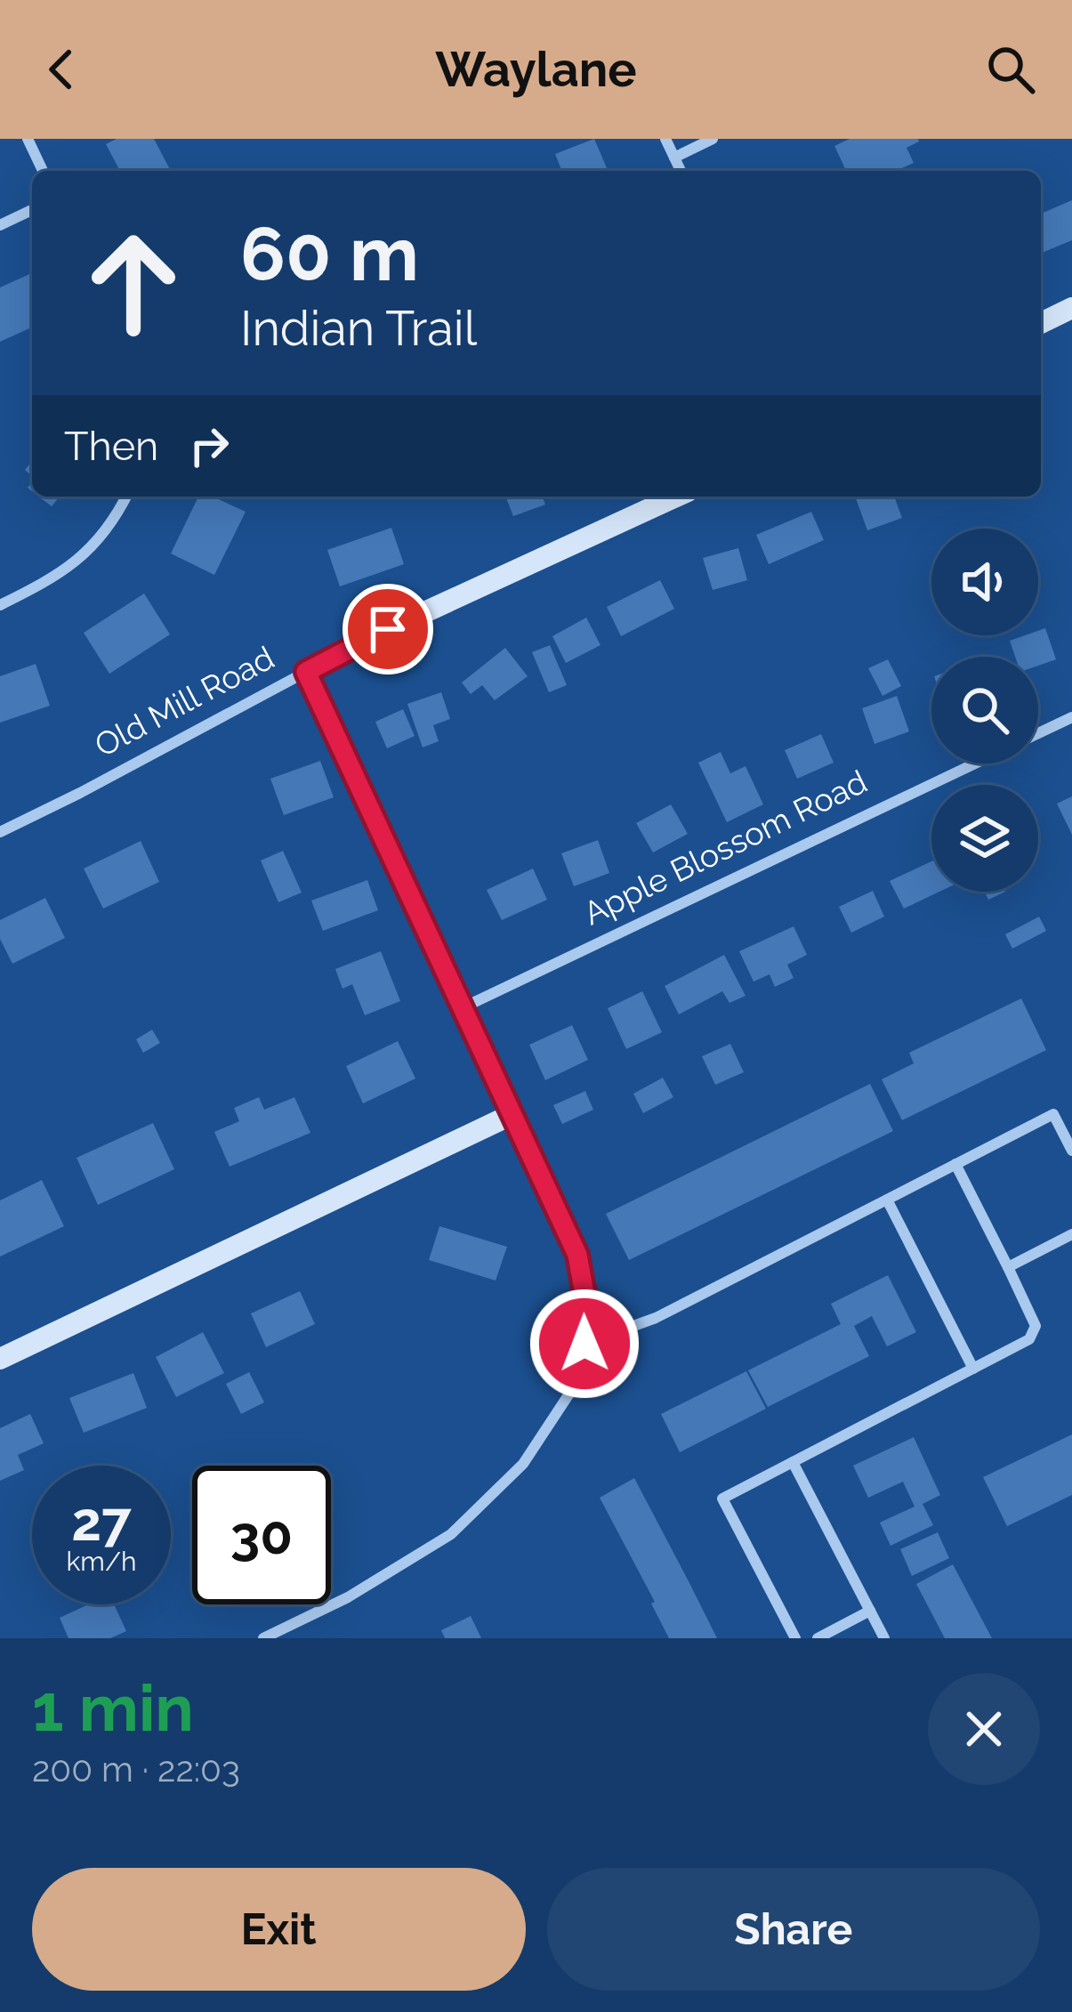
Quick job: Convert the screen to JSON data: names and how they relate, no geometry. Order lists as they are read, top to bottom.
{
  "streets": {
    "street": ["Old Mill Road", "Apple Blossom Road"]
  },
  "page": {
    "header": "Waylane",
    "turn": ["60 m", "Indian Trail"],
    "then": "Then",
    "speed": "27 km/h",
    "limit": "30",
    "heading": ["1 min", "200 m · 22:03"],
    "buttons": ["Exit", "Share"]
  }
}
